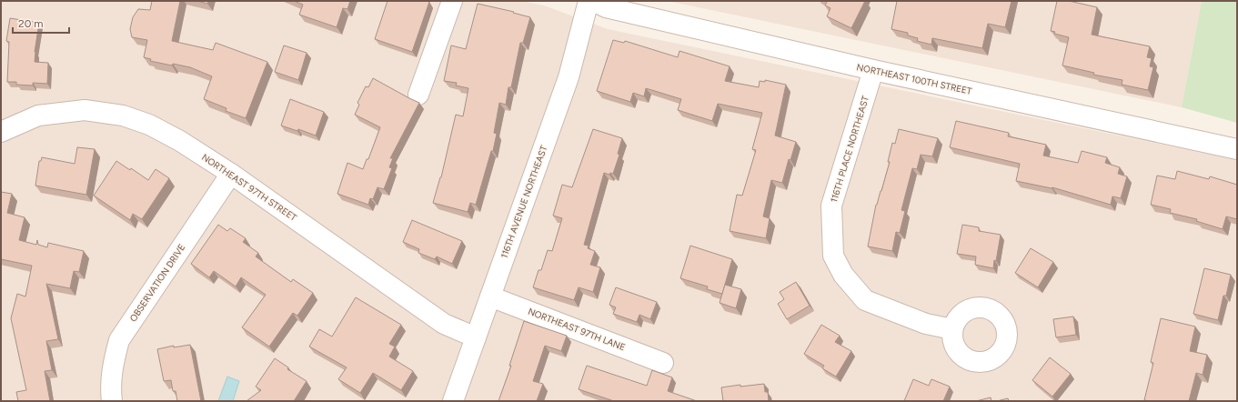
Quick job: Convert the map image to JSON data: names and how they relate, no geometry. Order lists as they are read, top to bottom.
{
  "streets": {
    "street": [
      "NORTHEAST 100TH STREET",
      "116TH PLACE NORTHEAST",
      "NORTHEAST 97TH STREET",
      "116TH AVENUE NORTHEAST",
      "OBSERVATION DRIVE",
      "NORTHEAST 97TH LANE"
    ]
  },
  "crossings": [
    ["NORTHEAST 100TH STREET", "116TH PLACE NORTHEAST"],
    ["NORTHEAST 97TH STREET", "116TH AVENUE NORTHEAST"],
    ["NORTHEAST 97TH STREET", "OBSERVATION DRIVE"],
    ["116TH AVENUE NORTHEAST", "NORTHEAST 97TH LANE"]
  ],
  "scale_bar": "20 m"
}
